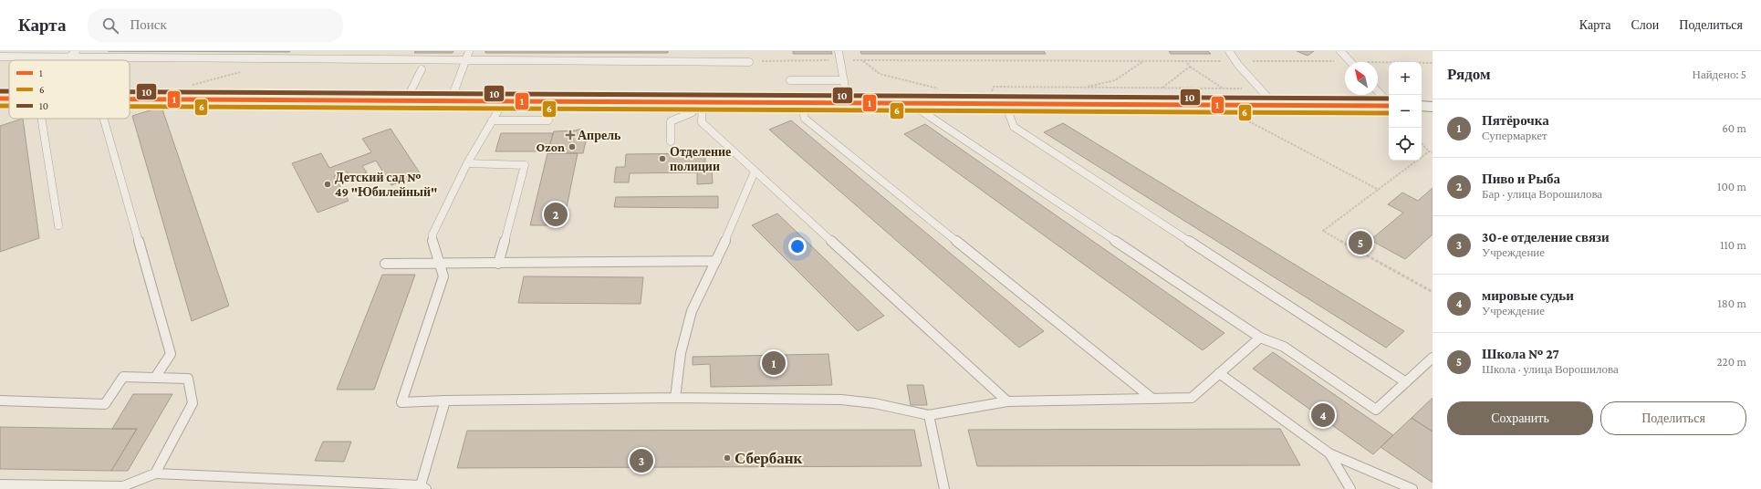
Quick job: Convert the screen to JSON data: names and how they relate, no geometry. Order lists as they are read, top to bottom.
{
  "places": {
    "health": ["Апрель"],
    "other": [
      "Ozon",
      "Отделение полиции",
      "Детский сад № 49 \"Юбилейный\"",
      "Сбербанк"
    ]
  },
  "lines": ["transit line 10", "transit line 1", "transit line 6"],
  "legend": ["1", "6", "10"],
  "north": "top left",
  "page": {
    "header": "Карта",
    "search": "Поиск",
    "nav": ["Карта", "Слои", "Поделиться"],
    "heading": ["Рядом", "Найдено: 5"],
    "map_buttons": ["+", "−"],
    "list": [
      {
        "mark": "1",
        "name": "Пятёрочка",
        "note": "Супермаркет",
        "value": "60 m"
      },
      {
        "mark": "2",
        "name": "Пиво и Рыба",
        "note": "Бар · улица Ворошилова",
        "value": "100 m"
      },
      {
        "mark": "3",
        "name": "30-е отделение связи",
        "note": "Учреждение",
        "value": "110 m"
      },
      {
        "mark": "4",
        "name": "мировые судьи",
        "note": "Учреждение",
        "value": "180 m"
      },
      {
        "mark": "5",
        "name": "Школа № 27",
        "note": "Школа · улица Ворошилова",
        "value": "220 m"
      }
    ],
    "pins": [
      "2",
      "5",
      "1",
      "4",
      "3"
    ],
    "buttons": ["Сохранить", "Поделиться"]
  }
}
